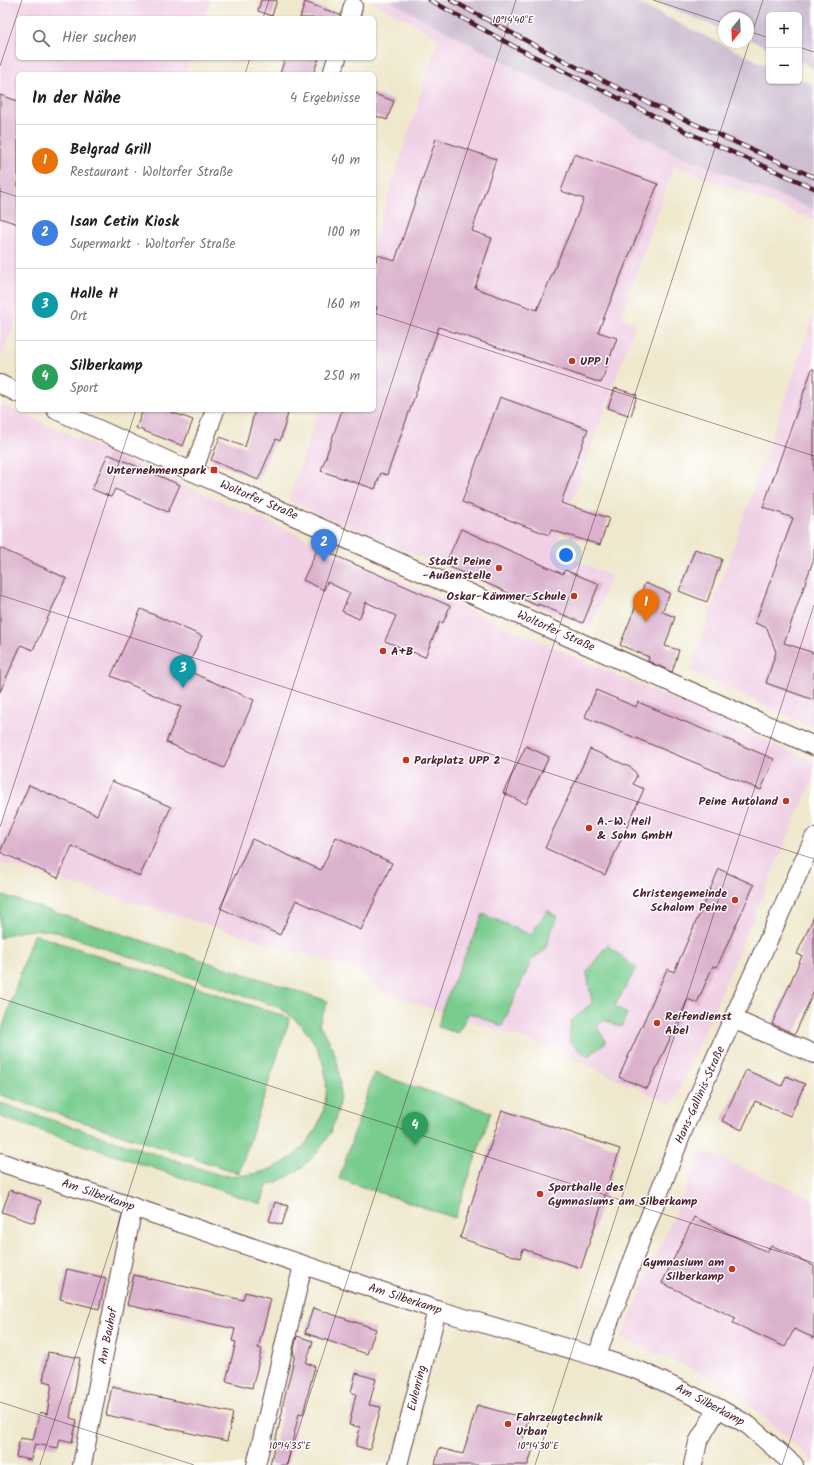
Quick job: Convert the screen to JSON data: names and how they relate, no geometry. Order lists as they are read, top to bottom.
{
  "streets": {
    "street": [
      "Woltorfer Straße",
      "Hans-Gallinis-Straße",
      "Am Silberkamp",
      "Am Bauhof",
      "Eulenring"
    ]
  },
  "crossings": [
    ["Hans-Gallinis-Straße", "Am Silberkamp"],
    ["Am Silberkamp", "Am Bauhof"],
    ["Am Silberkamp", "Eulenring"]
  ],
  "places": {
    "other": [
      "UPP 1",
      "Stadt Peine -Außenstelle",
      "Oskar-Kämmer-Schule",
      "A+B",
      "Parkplatz UPP 2",
      "Peine Autoland",
      "A.-W. Heil & Sohn GmbH",
      "Christengemeinde Schalom Peine",
      "Reifendienst Abel",
      "Sporthalle des Gymnasiums am Silberkamp",
      "Gymnasium am Silberkamp",
      "Fahrzeugtechnik Urban"
    ],
    "transit": ["Unternehmenspark"]
  },
  "north": "bottom",
  "page": {
    "map_buttons": ["+", "−"],
    "search": "Hier suchen",
    "heading": ["In der Nähe", "4 Ergebnisse"],
    "list": [
      {
        "mark": "1",
        "name": "Belgrad Grill",
        "note": "Restaurant · Woltorfer Straße",
        "value": "40 m"
      },
      {
        "mark": "2",
        "name": "Isan Cetin Kiosk",
        "note": "Supermarkt · Woltorfer Straße",
        "value": "100 m"
      },
      {
        "mark": "3",
        "name": "Halle H",
        "note": "Ort",
        "value": "160 m"
      },
      {
        "mark": "4",
        "name": "Silberkamp",
        "note": "Sport",
        "value": "250 m"
      }
    ],
    "pins": [
      "2",
      "1",
      "3",
      "4"
    ]
  },
  "coordinates": ["10°14'40\"E", "10°14'35\"E", "10°14'30\"E"]
}
